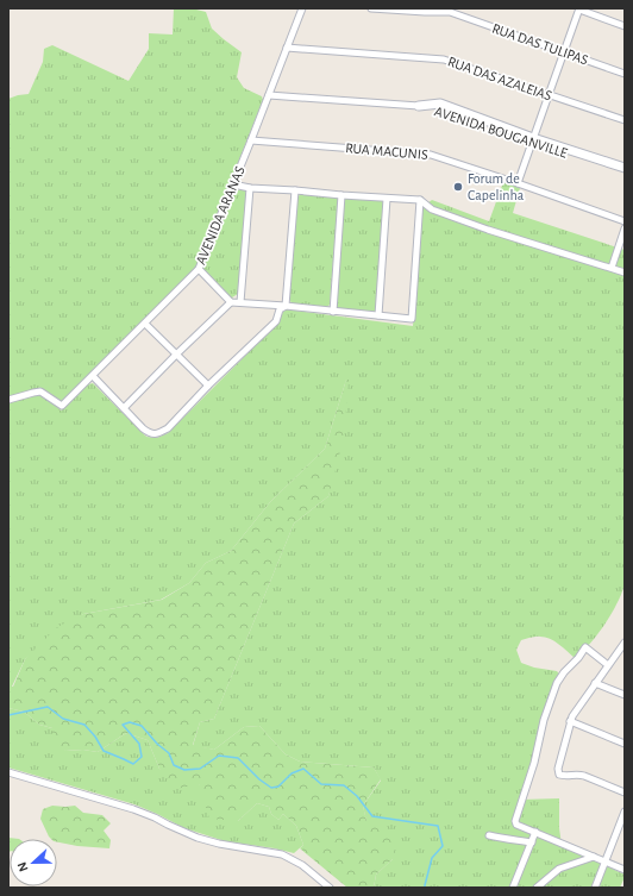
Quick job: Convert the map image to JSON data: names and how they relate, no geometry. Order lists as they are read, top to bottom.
{
  "streets": {
    "street": [
      "RUA DAS TULIPAS",
      "RUA DAS AZALEIAS",
      "AVENIDA BOUGANVILLE",
      "RUA MACUNIS",
      "AVENIDA ARANAS"
    ]
  },
  "crossings": [
    ["RUA DAS AZALEIAS", "AVENIDA ARANAS"],
    ["RUA MACUNIS", "AVENIDA ARANAS"]
  ],
  "places": ["Forum de Capelinha"],
  "north": "left"
}
